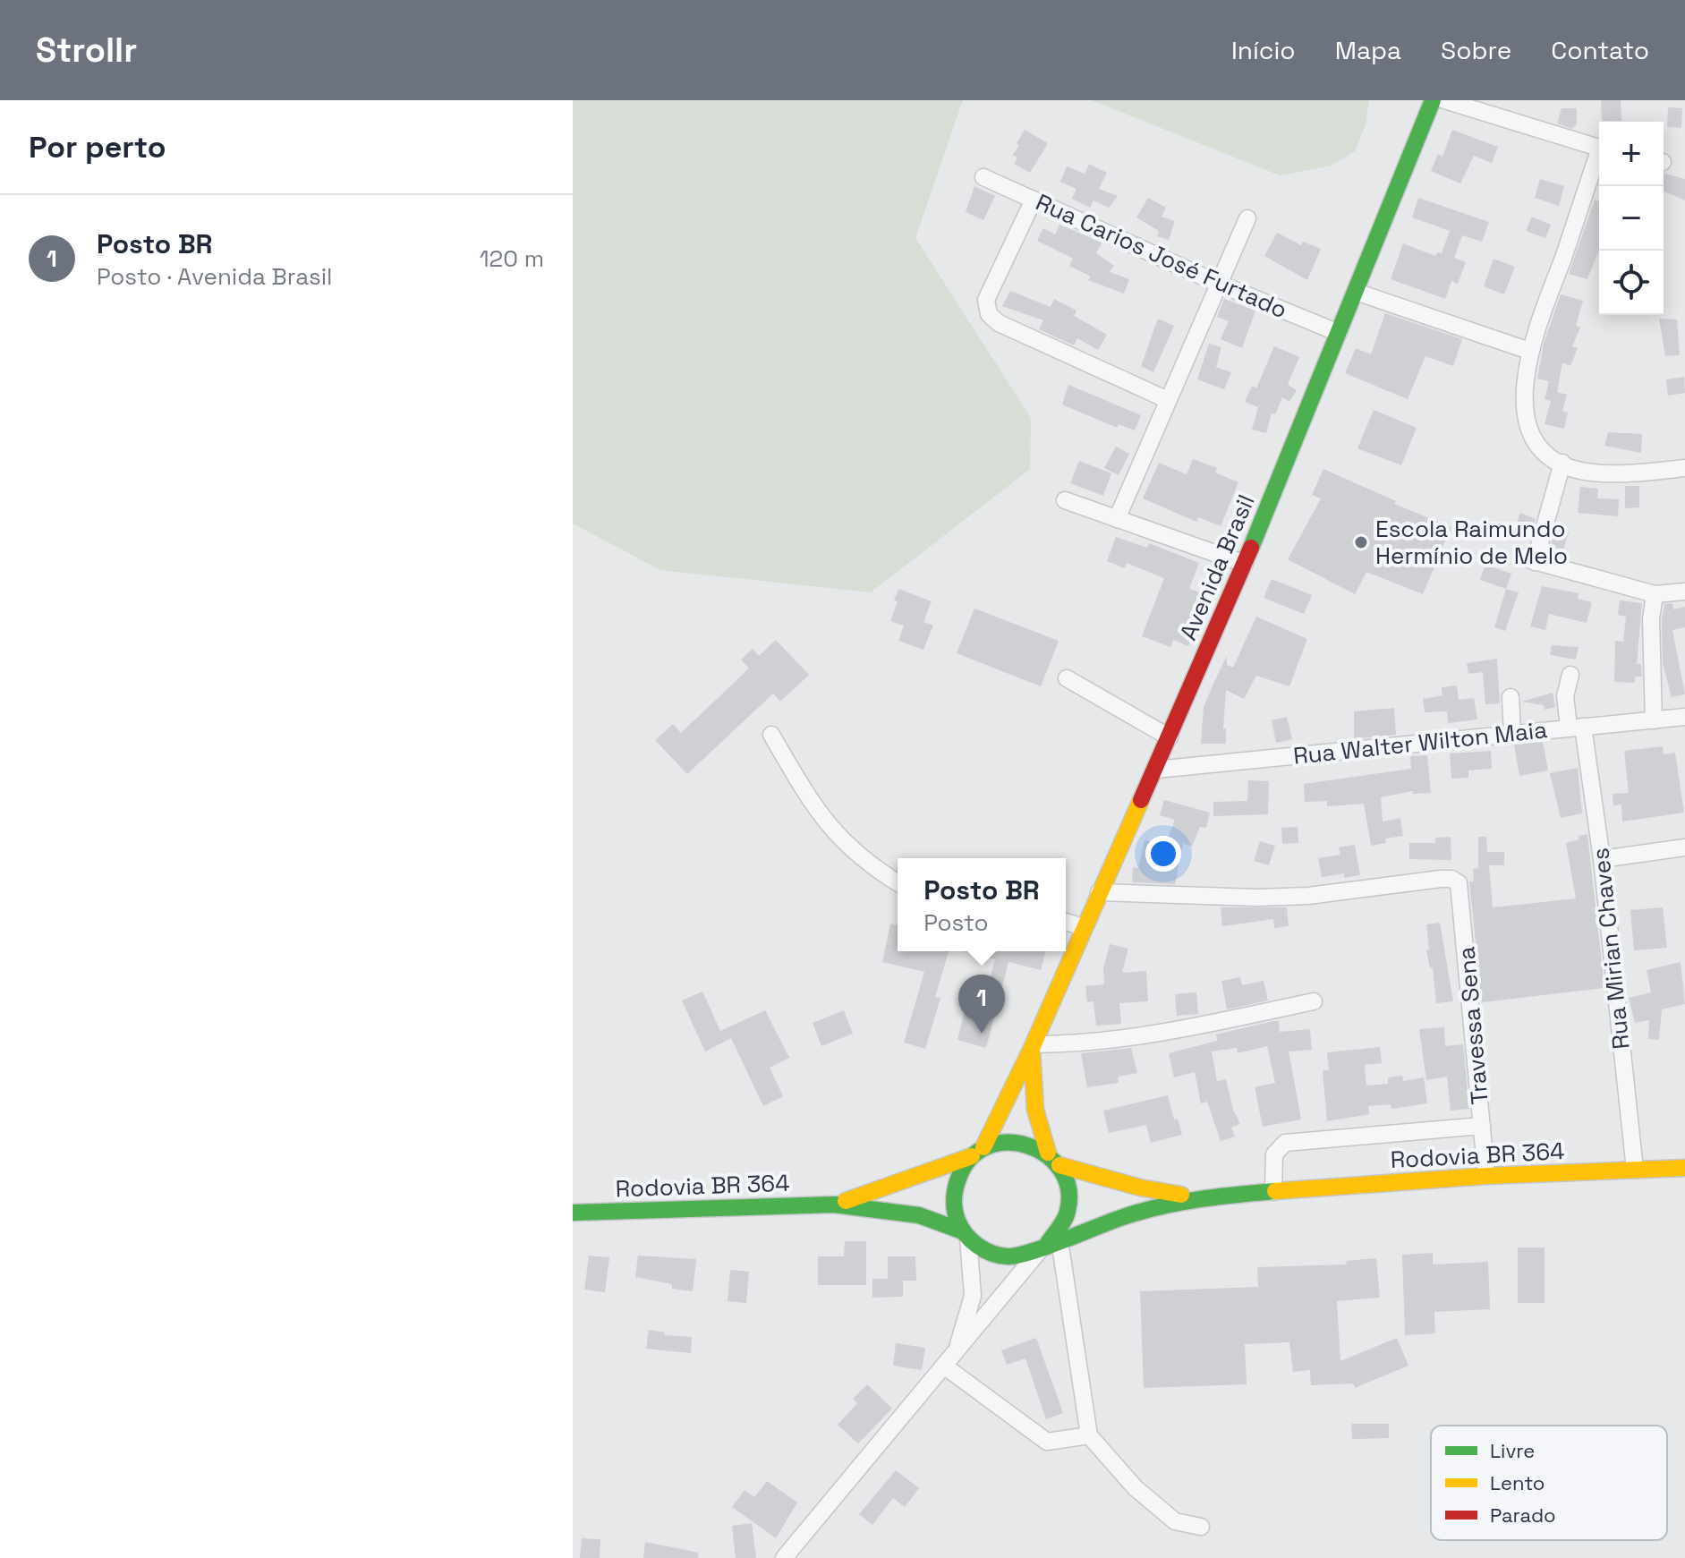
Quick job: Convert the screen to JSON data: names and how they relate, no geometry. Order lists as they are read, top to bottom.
{
  "streets": {
    "main road": ["Avenida Brasil", "Rodovia BR 364"],
    "street": [
      "Rua Carios José Furtado",
      "Rua Walter Wilton Maia",
      "Rua Mirian Chaves",
      "Travessa Sena"
    ]
  },
  "crossings": [
    ["Rua Carios José Furtado", "Avenida Brasil"],
    ["Avenida Brasil", "Rua Walter Wilton Maia"],
    ["Avenida Brasil", "Travessa Sena"],
    ["Avenida Brasil", "Rodovia BR 364"],
    ["Rua Walter Wilton Maia", "Rua Mirian Chaves"],
    ["Rua Mirian Chaves", "Rodovia BR 364"],
    ["Travessa Sena", "Rodovia BR 364"]
  ],
  "places": ["Escola Raimundo Hermínio de Melo"],
  "legend": ["Livre", "Lento", "Parado"],
  "page": {
    "header": "Strollr",
    "nav": [
      "Início",
      "Mapa",
      "Sobre",
      "Contato"
    ],
    "heading": "Por perto",
    "map_buttons": ["+", "−"],
    "list": [
      {
        "mark": "1",
        "name": "Posto BR",
        "note": "Posto · Avenida Brasil",
        "value": "120 m"
      }
    ],
    "popup": ["Posto BR", "Posto"],
    "pins": "1"
  }
}
